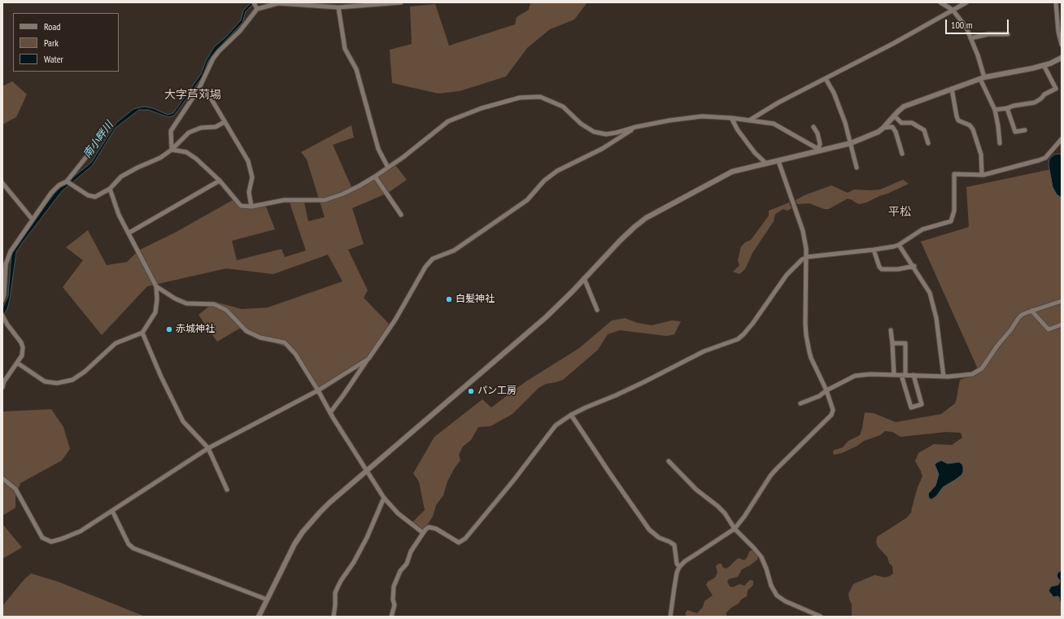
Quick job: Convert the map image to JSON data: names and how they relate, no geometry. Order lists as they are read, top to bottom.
{
  "districts": ["大字芦苅場", "平松"],
  "water": ["南小畔川"],
  "places": ["白髪神社", "赤城神社", "パン工房"],
  "legend": ["Road", "Park", "Water"],
  "scale_bar": "100 m"
}
